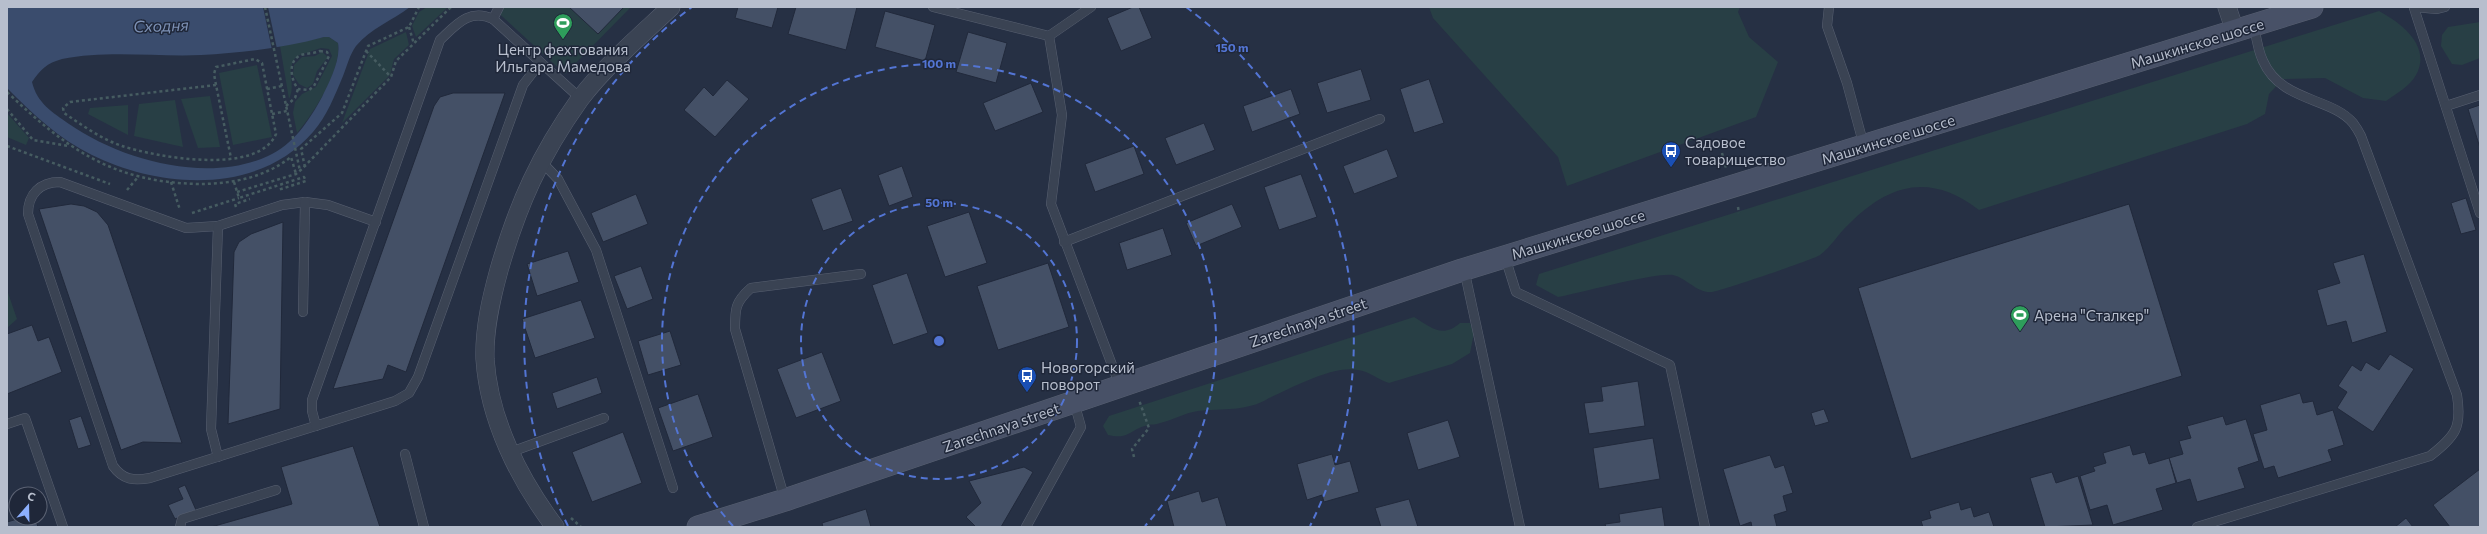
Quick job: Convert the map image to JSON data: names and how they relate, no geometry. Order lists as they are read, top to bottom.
{
  "streets": {
    "main road": ["Машкинское шоссе", "Zarechnaya street"]
  },
  "crossings": [
    ["Машкинское шоссе", "Zarechnaya street"]
  ],
  "water": ["Сходня"],
  "places": {
    "sports": ["Центр фехтования Ильгара Мамедова", "Арена \"Сталкер\""],
    "bus stop": ["Садовое товарищество", "Новогорский поворот"]
  },
  "north": "top",
  "rings": ["150 m", "100 m", "50 m"]
}
